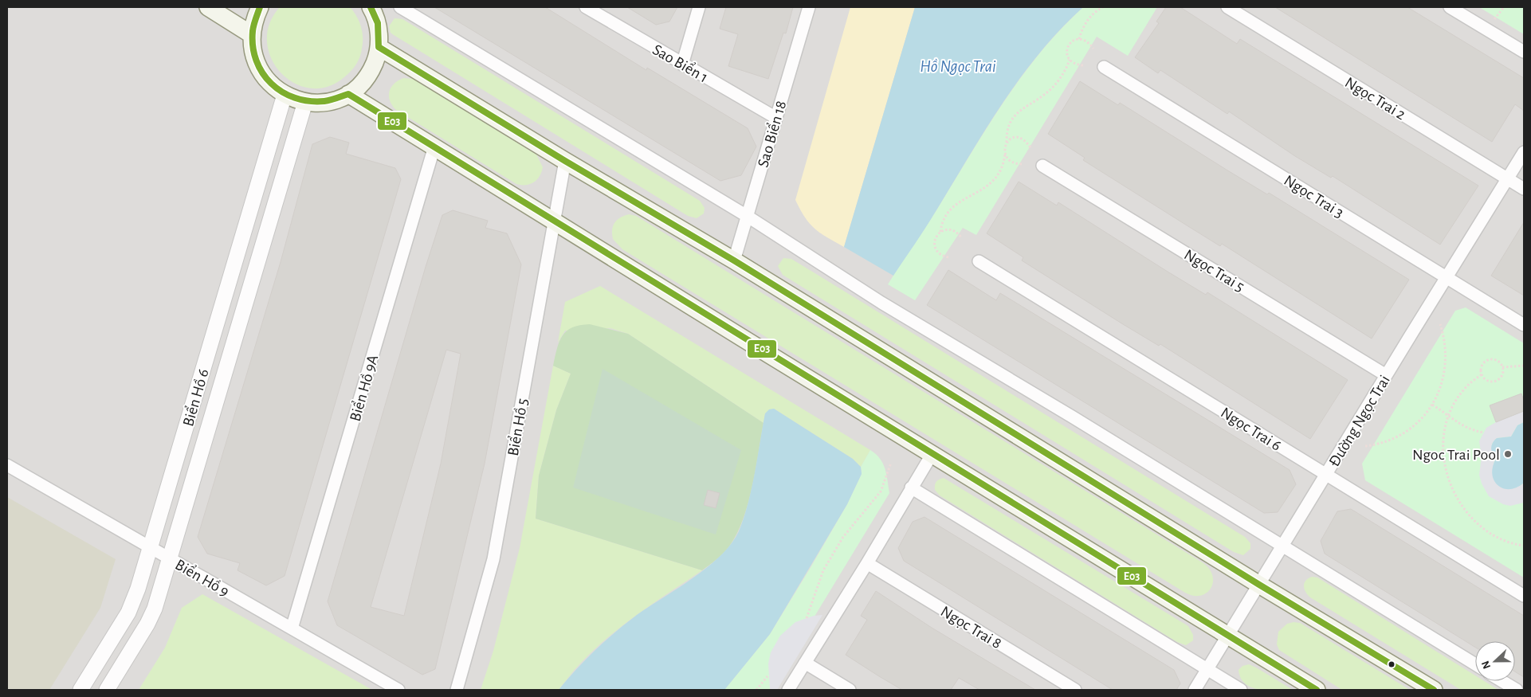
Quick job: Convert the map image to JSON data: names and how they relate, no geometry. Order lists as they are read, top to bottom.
{
  "streets": {
    "street": [
      "Sao Biển 1",
      "Ngọc Trai 2",
      "Sao Biển 18",
      "Ngọc Trai 3",
      "Ngọc Trai 5",
      "Biển Hồ 9A",
      "Biển Hồ 6",
      "Đường Ngọc Trai",
      "Biển Hồ 5",
      "Ngọc Trai 6",
      "Biển Hồ 9",
      "Ngọc Trai 8"
    ]
  },
  "crossings": [
    ["Sao Biển 1", "Sao Biển 18"],
    ["Ngọc Trai 2", "Đường Ngọc Trai"],
    ["Ngọc Trai 3", "Đường Ngọc Trai"],
    ["Ngọc Trai 5", "Đường Ngọc Trai"],
    ["Biển Hồ 9A", "Biển Hồ 9"],
    ["Biển Hồ 6", "Biển Hồ 9"],
    ["Đường Ngọc Trai", "Ngọc Trai 6"]
  ],
  "water": ["Hồ Ngọc Trai"],
  "places": ["Ngoc Trai Pool"],
  "lines": ["transit line E03"],
  "north": "left"
}
